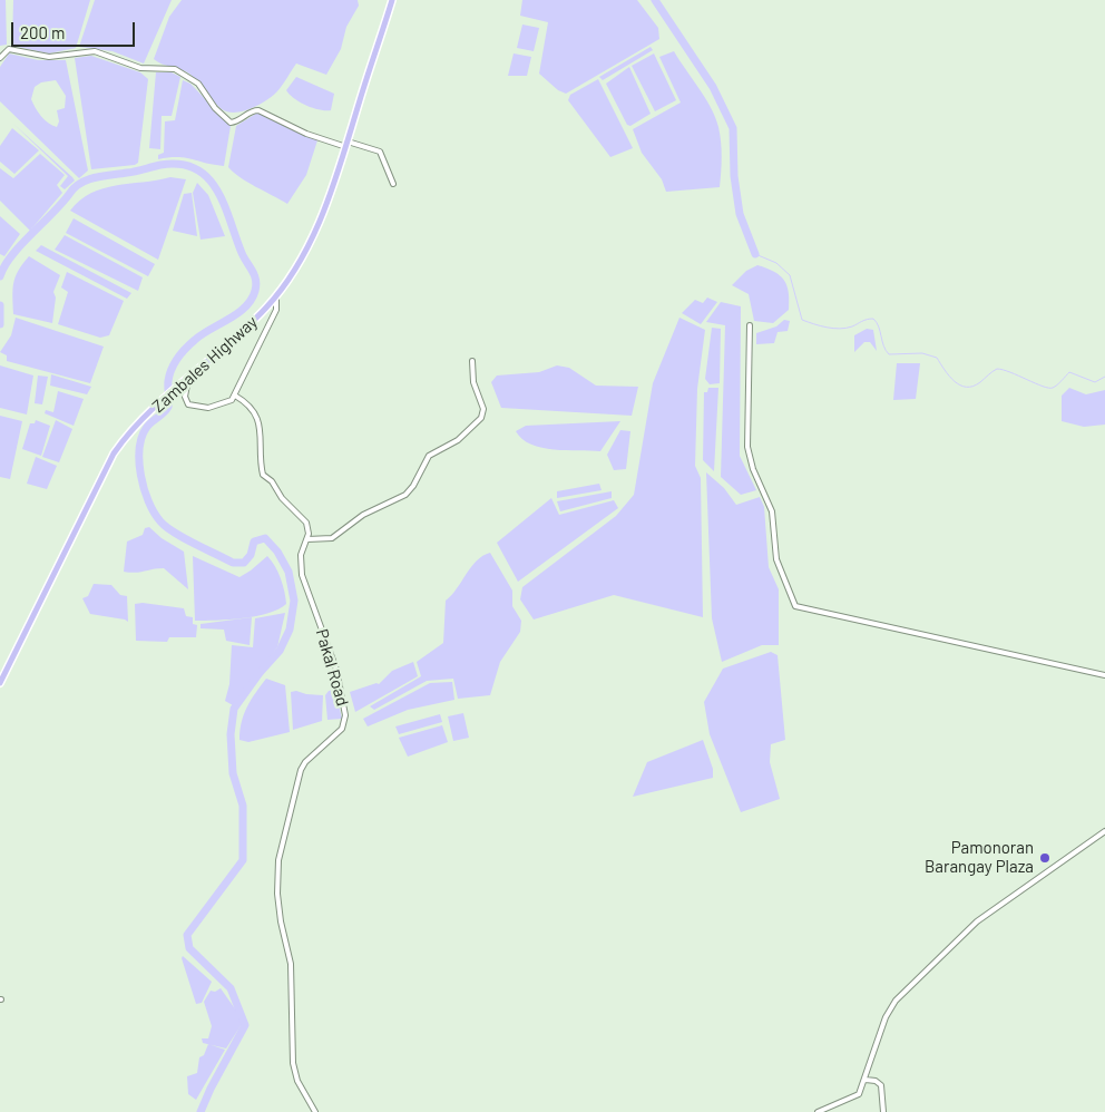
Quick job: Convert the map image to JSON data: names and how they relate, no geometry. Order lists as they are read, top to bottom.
{
  "streets": {
    "main road": ["Zambales Highway"],
    "street": ["Pakal Road"]
  },
  "places": ["Pamonoran Barangay Plaza"],
  "scale_bar": "200 m"
}
